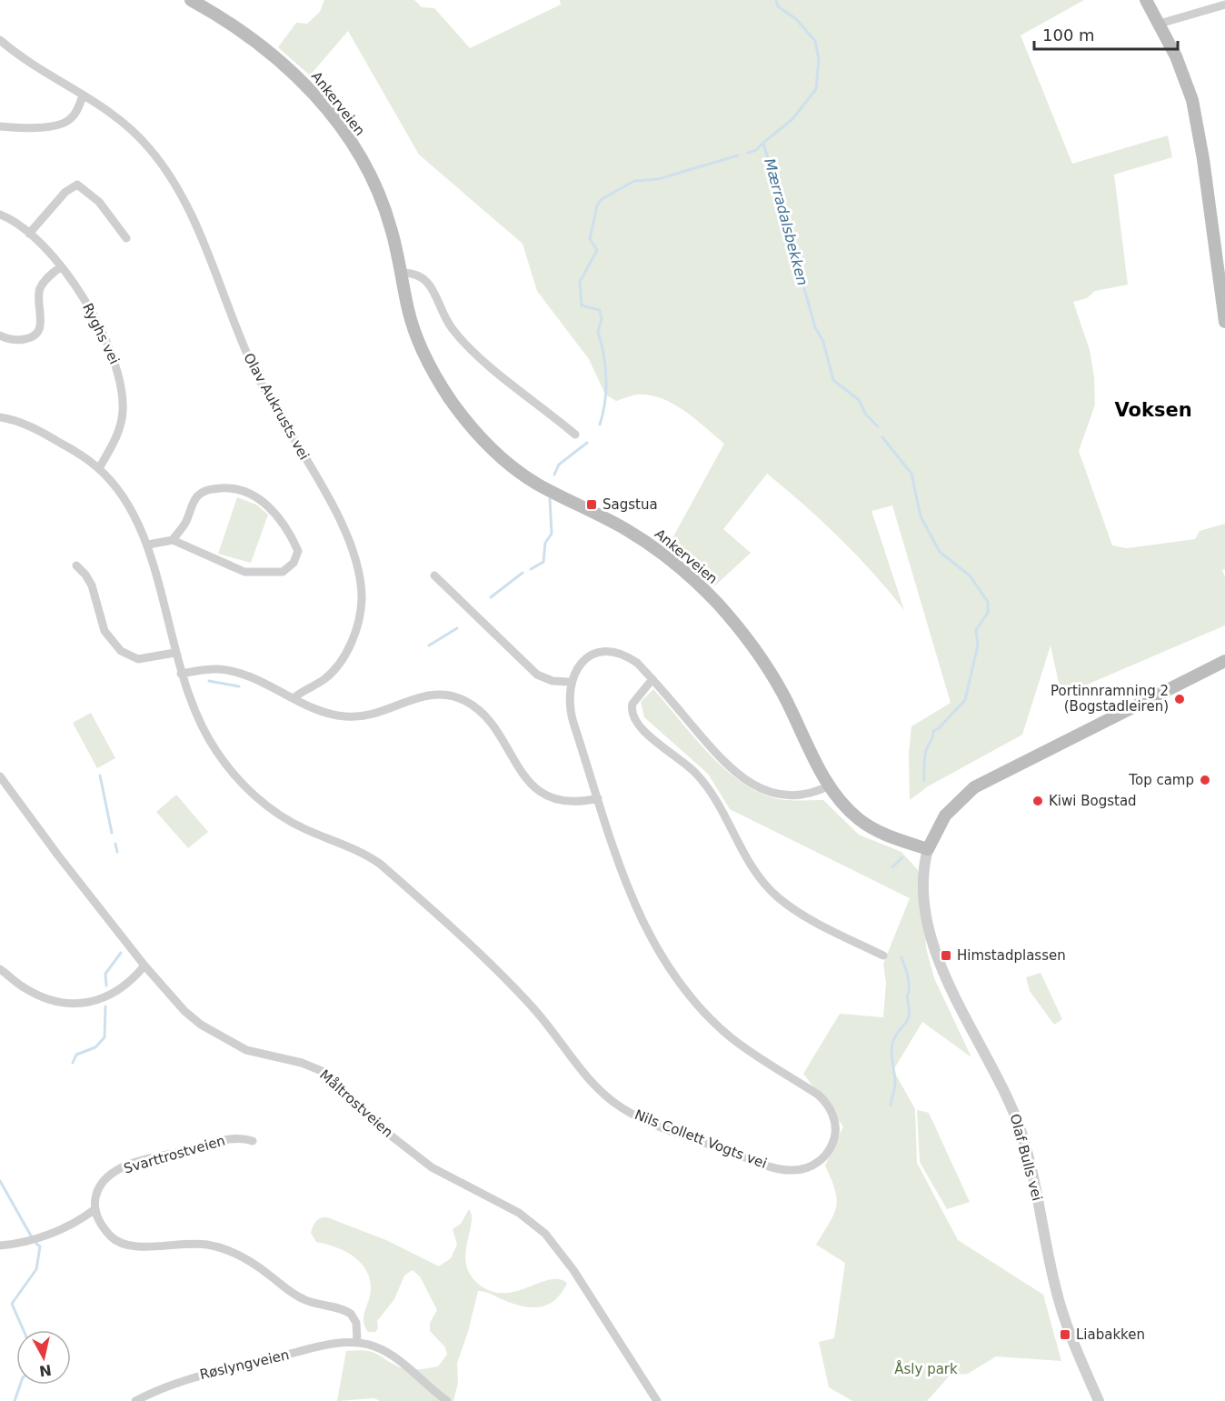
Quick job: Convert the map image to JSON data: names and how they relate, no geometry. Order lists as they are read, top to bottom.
{
  "streets": {
    "main road": ["Ankerveien"],
    "street": [
      "Ryghs vei",
      "Olav Aukrusts vei",
      "Måltrostveien",
      "Nils Collett Vogts vei",
      "Svarttrostveien",
      "Olaf Bulls vei",
      "Røslyngveien"
    ]
  },
  "crossings": [
    ["Ankerveien", "Olaf Bulls vei"],
    ["Ryghs vei", "Nils Collett Vogts vei"]
  ],
  "districts": ["Voksen"],
  "water": ["Mærradalsbekken"],
  "parks": ["Åsly park"],
  "places": {
    "transit": ["Sagstua", "Himstadplassen", "Liabakken"],
    "other": ["Portinnramning 2 (Bogstadleiren)", "Top camp", "Kiwi Bogstad"]
  },
  "scale_bar": "100 m",
  "north": "bottom"
}
